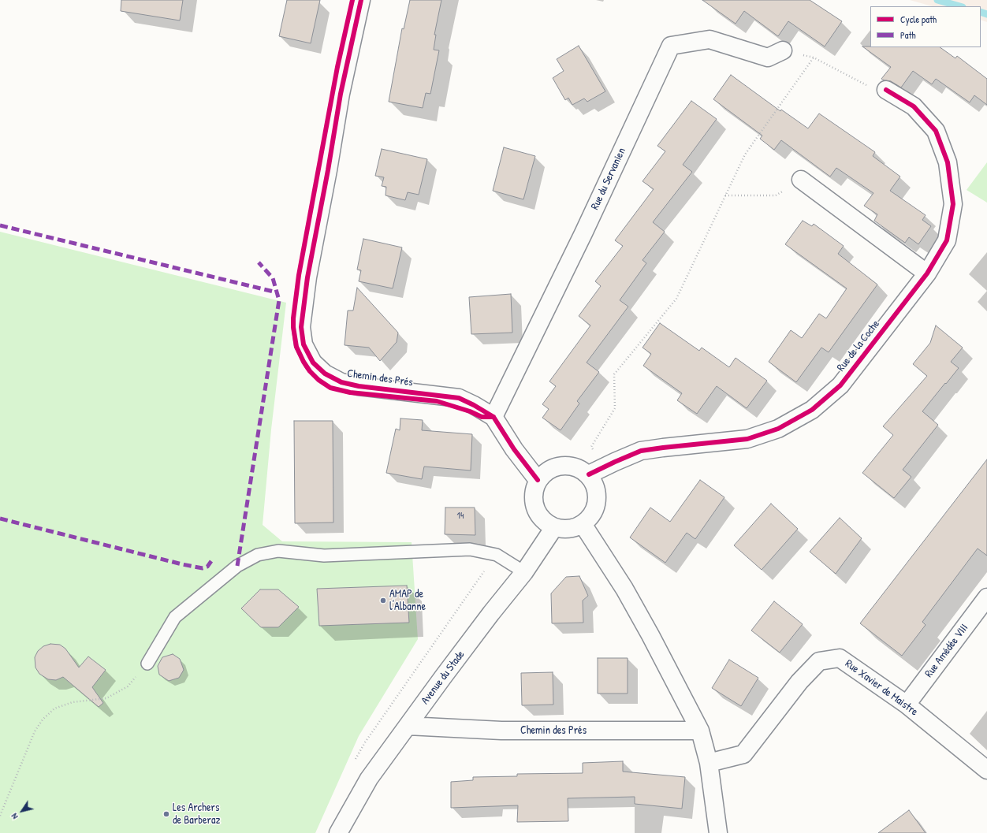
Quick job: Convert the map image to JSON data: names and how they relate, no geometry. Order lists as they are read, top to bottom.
{
  "streets": {
    "street": [
      "Rue du Servanien",
      "Rue de la Coche",
      "Chemin des Prés",
      "Rue Amédée VIII",
      "Avenue du Stade",
      "Rue Xavier de Maistre"
    ]
  },
  "crossings": [
    ["Rue du Servanien", "Chemin des Prés"],
    ["Rue de la Coche", "Chemin des Prés"],
    ["Rue de la Coche", "Avenue du Stade"],
    ["Chemin des Prés", "Avenue du Stade"],
    ["Rue Amédée VIII", "Rue Xavier de Maistre"]
  ],
  "places": ["AMAP de l'Albanne", "Les Archers de Barberaz"],
  "house_numbers": ["14"],
  "legend": ["Cycle path", "Path"],
  "north": "bottom left"
}
